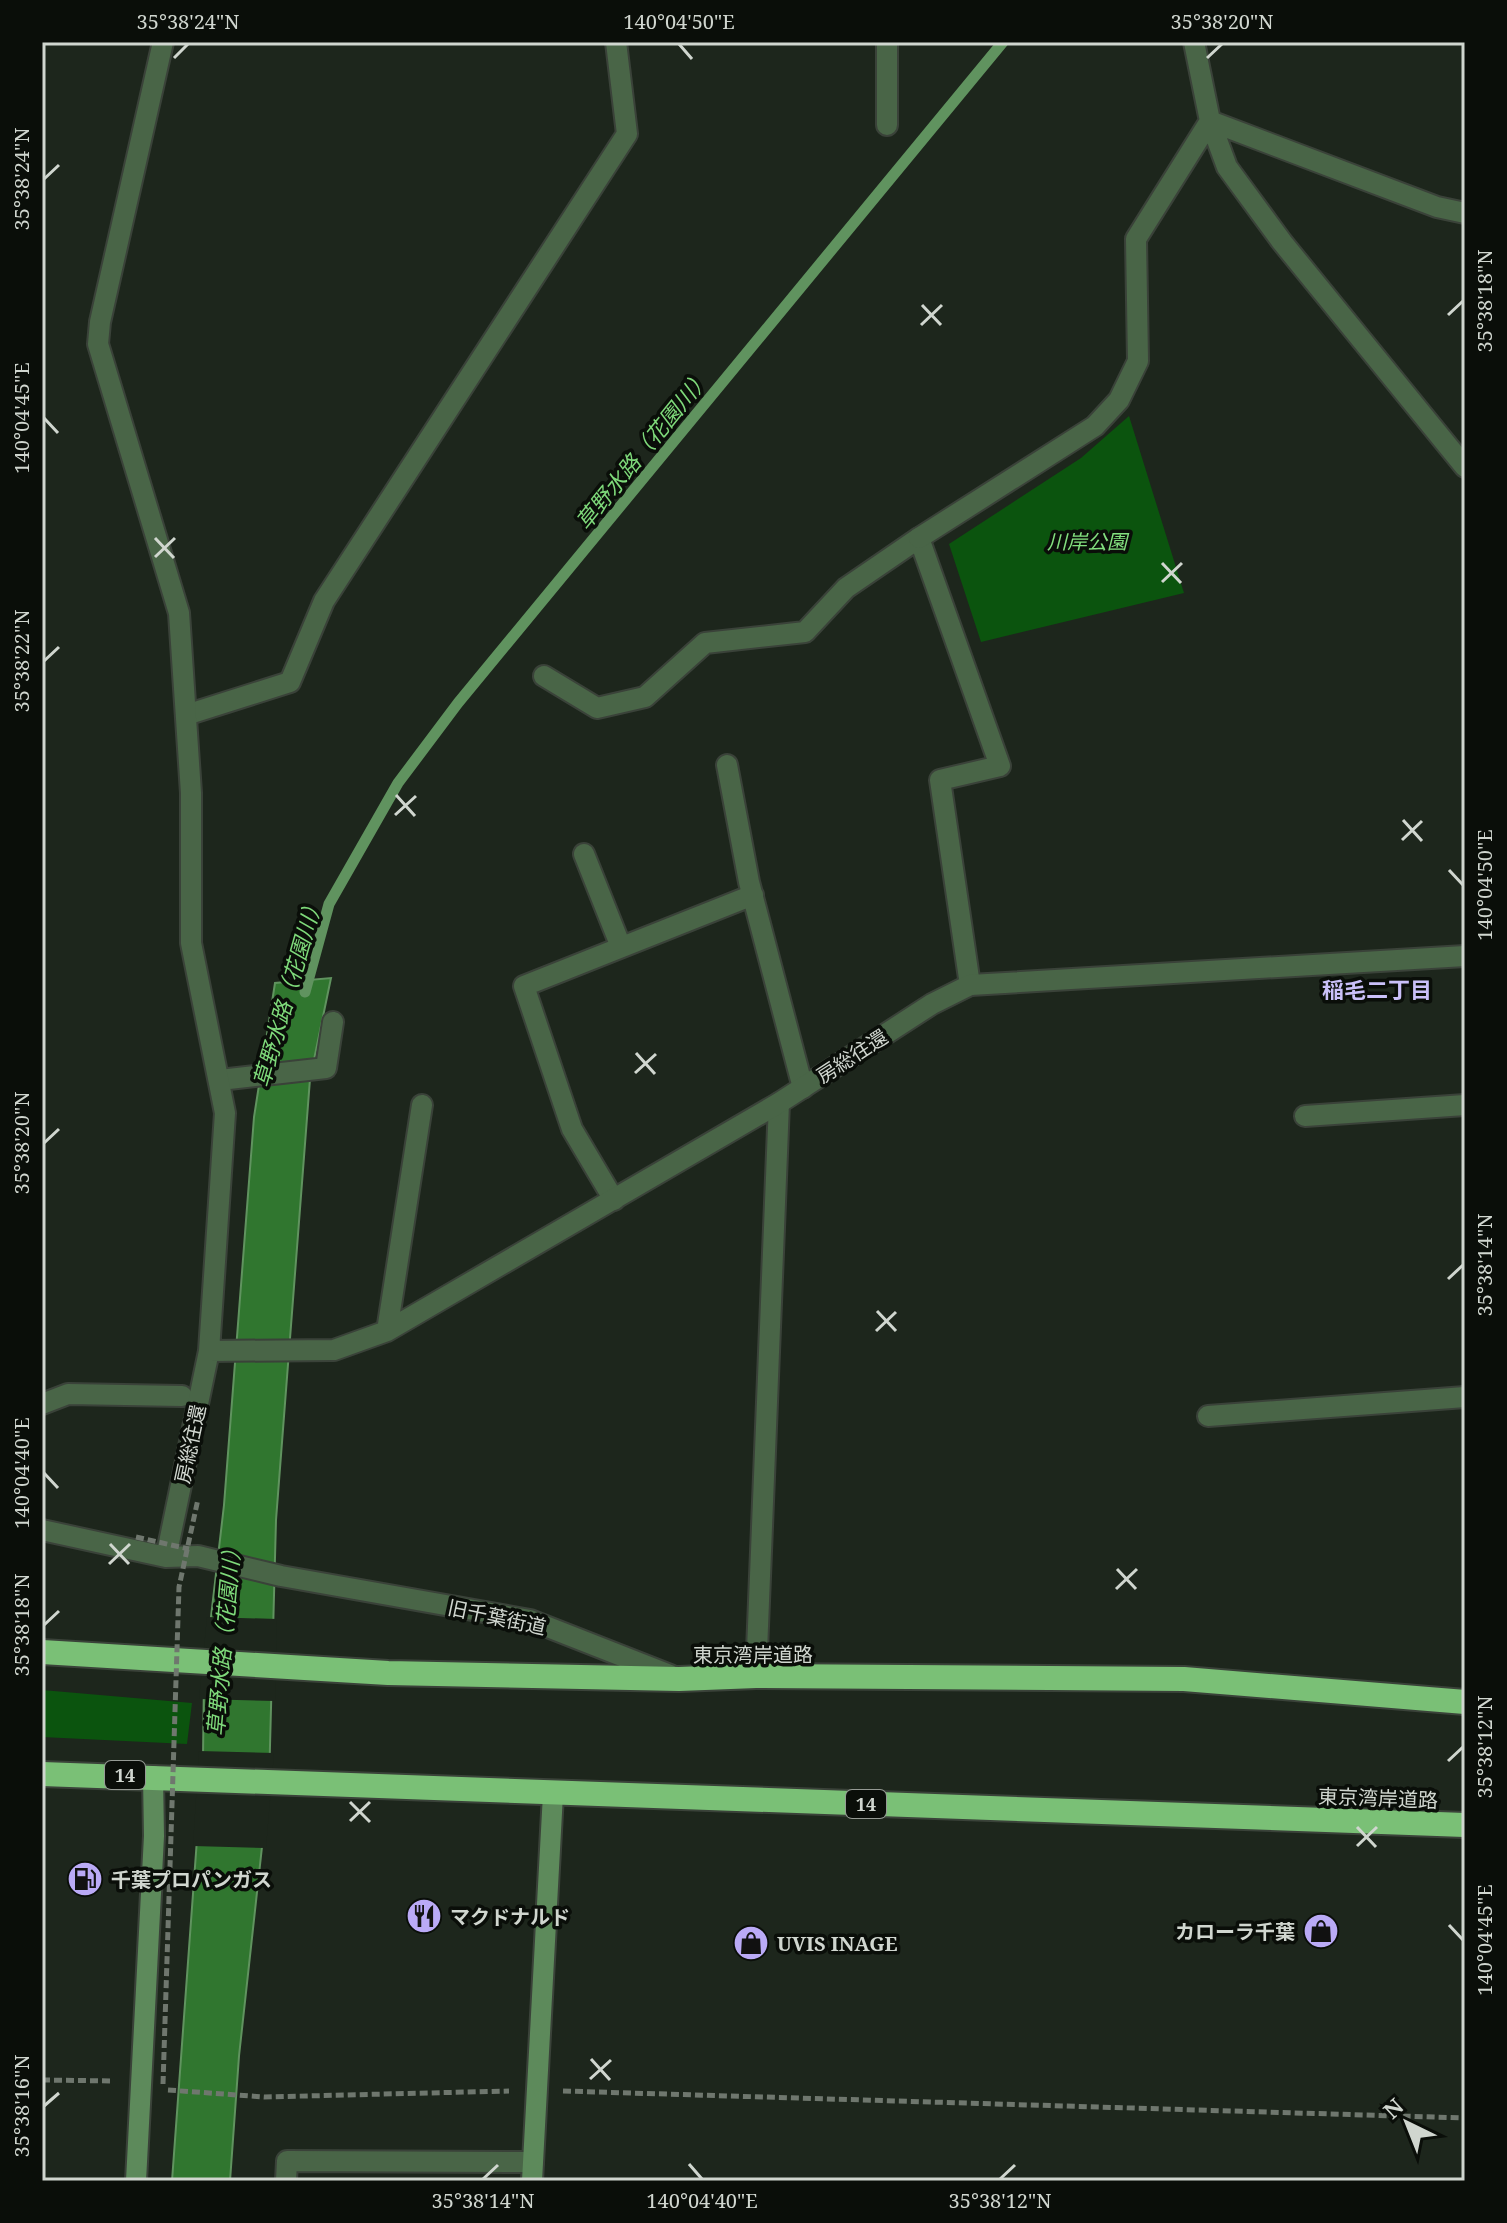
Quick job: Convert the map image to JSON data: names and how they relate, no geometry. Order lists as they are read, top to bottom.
{
  "streets": {
    "highway": ["東京湾岸道路", "14"],
    "street": ["房総往還", "旧千葉街道"]
  },
  "crossings": [
    ["旧千葉街道", "東京湾岸道路"]
  ],
  "districts": ["稲毛二丁目"],
  "water": ["草野水路（花園川）"],
  "parks": ["川岸公園"],
  "places": {
    "fuel station": ["千葉プロパンガス"],
    "restaurant": ["マクドナルド"],
    "shop": ["カローラ千葉", "UVIS INAGE"]
  },
  "north": "top left",
  "coordinates": [
    "35°38'24\"N",
    "140°04'50\"E",
    "35°38'20\"N",
    "35°38'18\"N",
    "140°04'45\"E",
    "35°38'22\"N",
    "35°38'14\"N",
    "140°04'40\"E",
    "35°38'12\"N",
    "35°38'16\"N"
  ]
}
